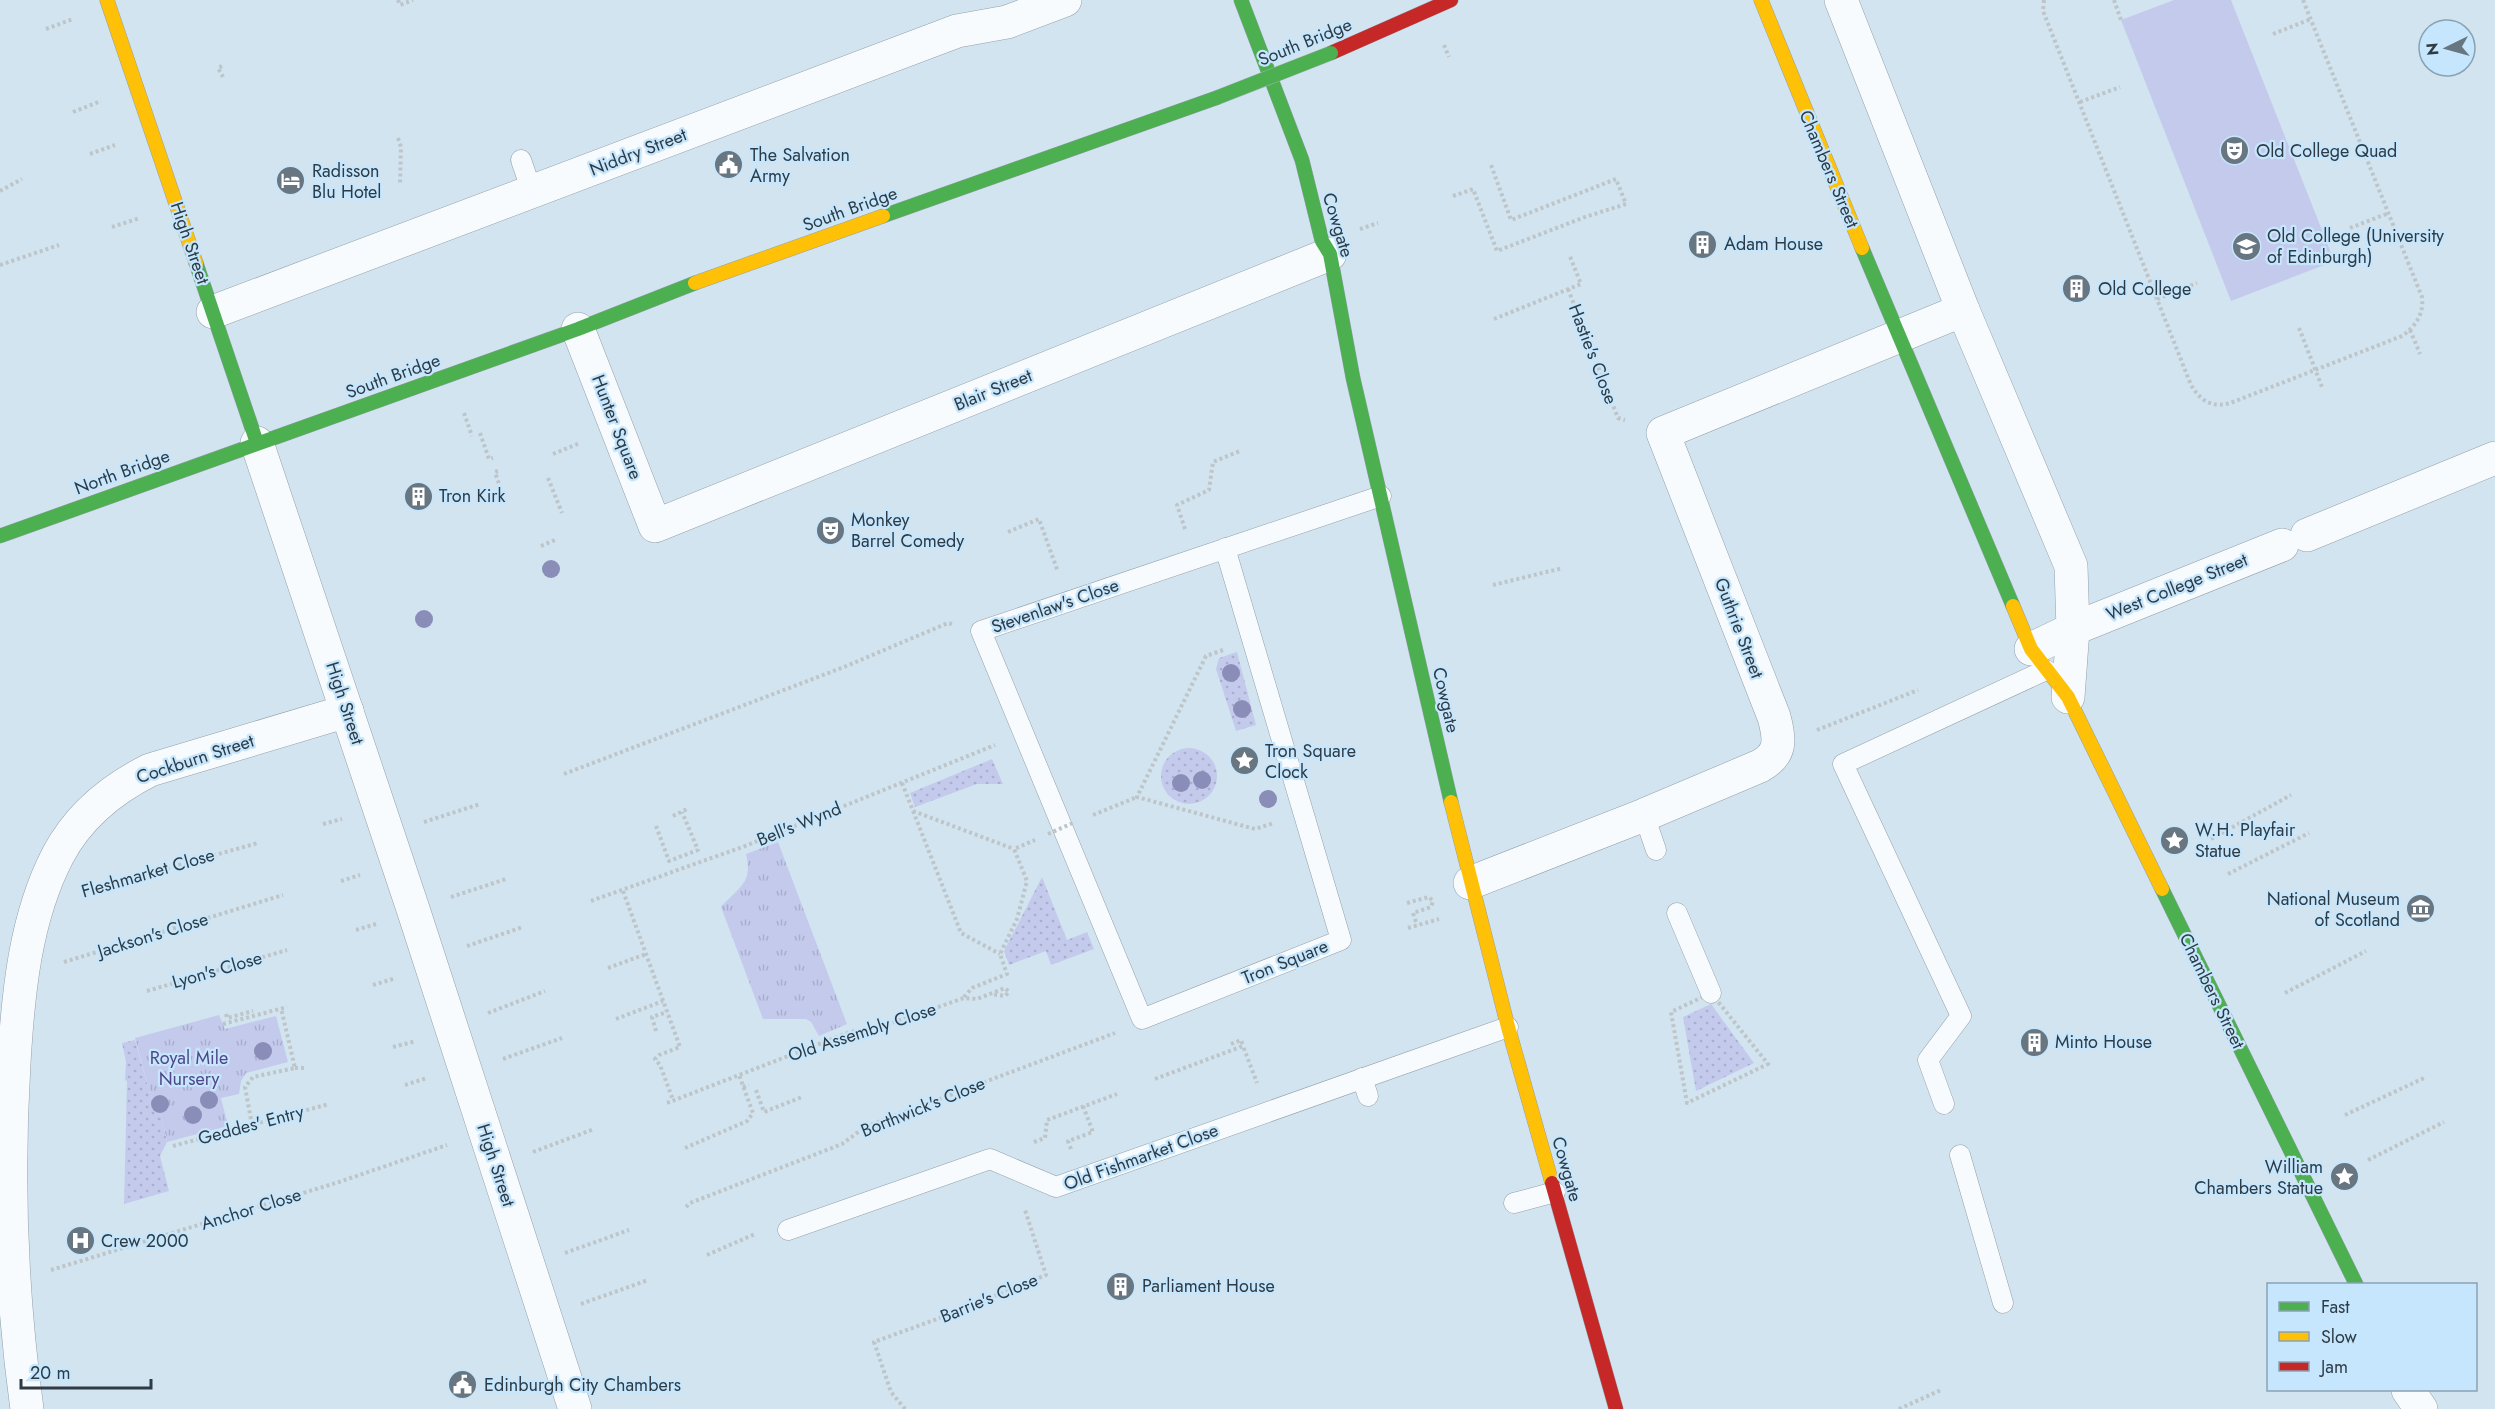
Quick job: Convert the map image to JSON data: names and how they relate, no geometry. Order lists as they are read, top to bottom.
{
  "streets": {
    "street": [
      "South Bridge",
      "Niddry Street",
      "Chambers Street",
      "Cowgate",
      "High Street",
      "Blair Street",
      "Hunter Square",
      "North Bridge",
      "West College Street",
      "Guthrie Street",
      "Cockburn Street"
    ],
    "lane": ["Stevenlaw's Close", "Tron Square", "Old Fishmarket Close"],
    "path": [
      "Hastie's Close",
      "Bell's Wynd",
      "Fleshmarket Close",
      "Jackson's Close",
      "Lyon's Close",
      "Old Assembly Close",
      "Borthwick's Close",
      "Geddes' Entry",
      "Anchor Close",
      "Barrie's Close"
    ]
  },
  "crossings": [
    ["South Bridge", "High Street"],
    ["South Bridge", "Hunter Square"],
    ["South Bridge", "North Bridge"],
    ["Niddry Street", "High Street"],
    ["Chambers Street", "Guthrie Street"],
    ["Cowgate", "Blair Street"],
    ["Cowgate", "Stevenlaw's Close"],
    ["Cowgate", "Old Fishmarket Close"],
    ["High Street", "North Bridge"],
    ["High Street", "Cockburn Street"],
    ["Blair Street", "Hunter Square"],
    ["Stevenlaw's Close", "Tron Square"],
    ["Cockburn Street", "Fleshmarket Close"],
    ["Cockburn Street", "Jackson's Close"]
  ],
  "parks": ["Royal Mile Nursery"],
  "places": {
    "theatre": ["Old College Quad", "Monkey Barrel Comedy"],
    "public building": ["The Salvation Army", "Edinburgh City Chambers"],
    "hotel": ["Radisson Blu Hotel"],
    "building": [
      "Adam House",
      "Old College",
      "Tron Kirk",
      "Minto House",
      "Parliament House"
    ],
    "school or university": ["Old College (University of Edinburgh)"],
    "place": ["Tron Square Clock", "W.H. Playfair Statue", "William Chambers Statue"],
    "museum": ["National Museum of Scotland"],
    "hospital": ["Crew 2000"]
  },
  "legend": ["Fast", "Slow", "Jam"],
  "scale_bar": "20 m",
  "north": "left"
}
